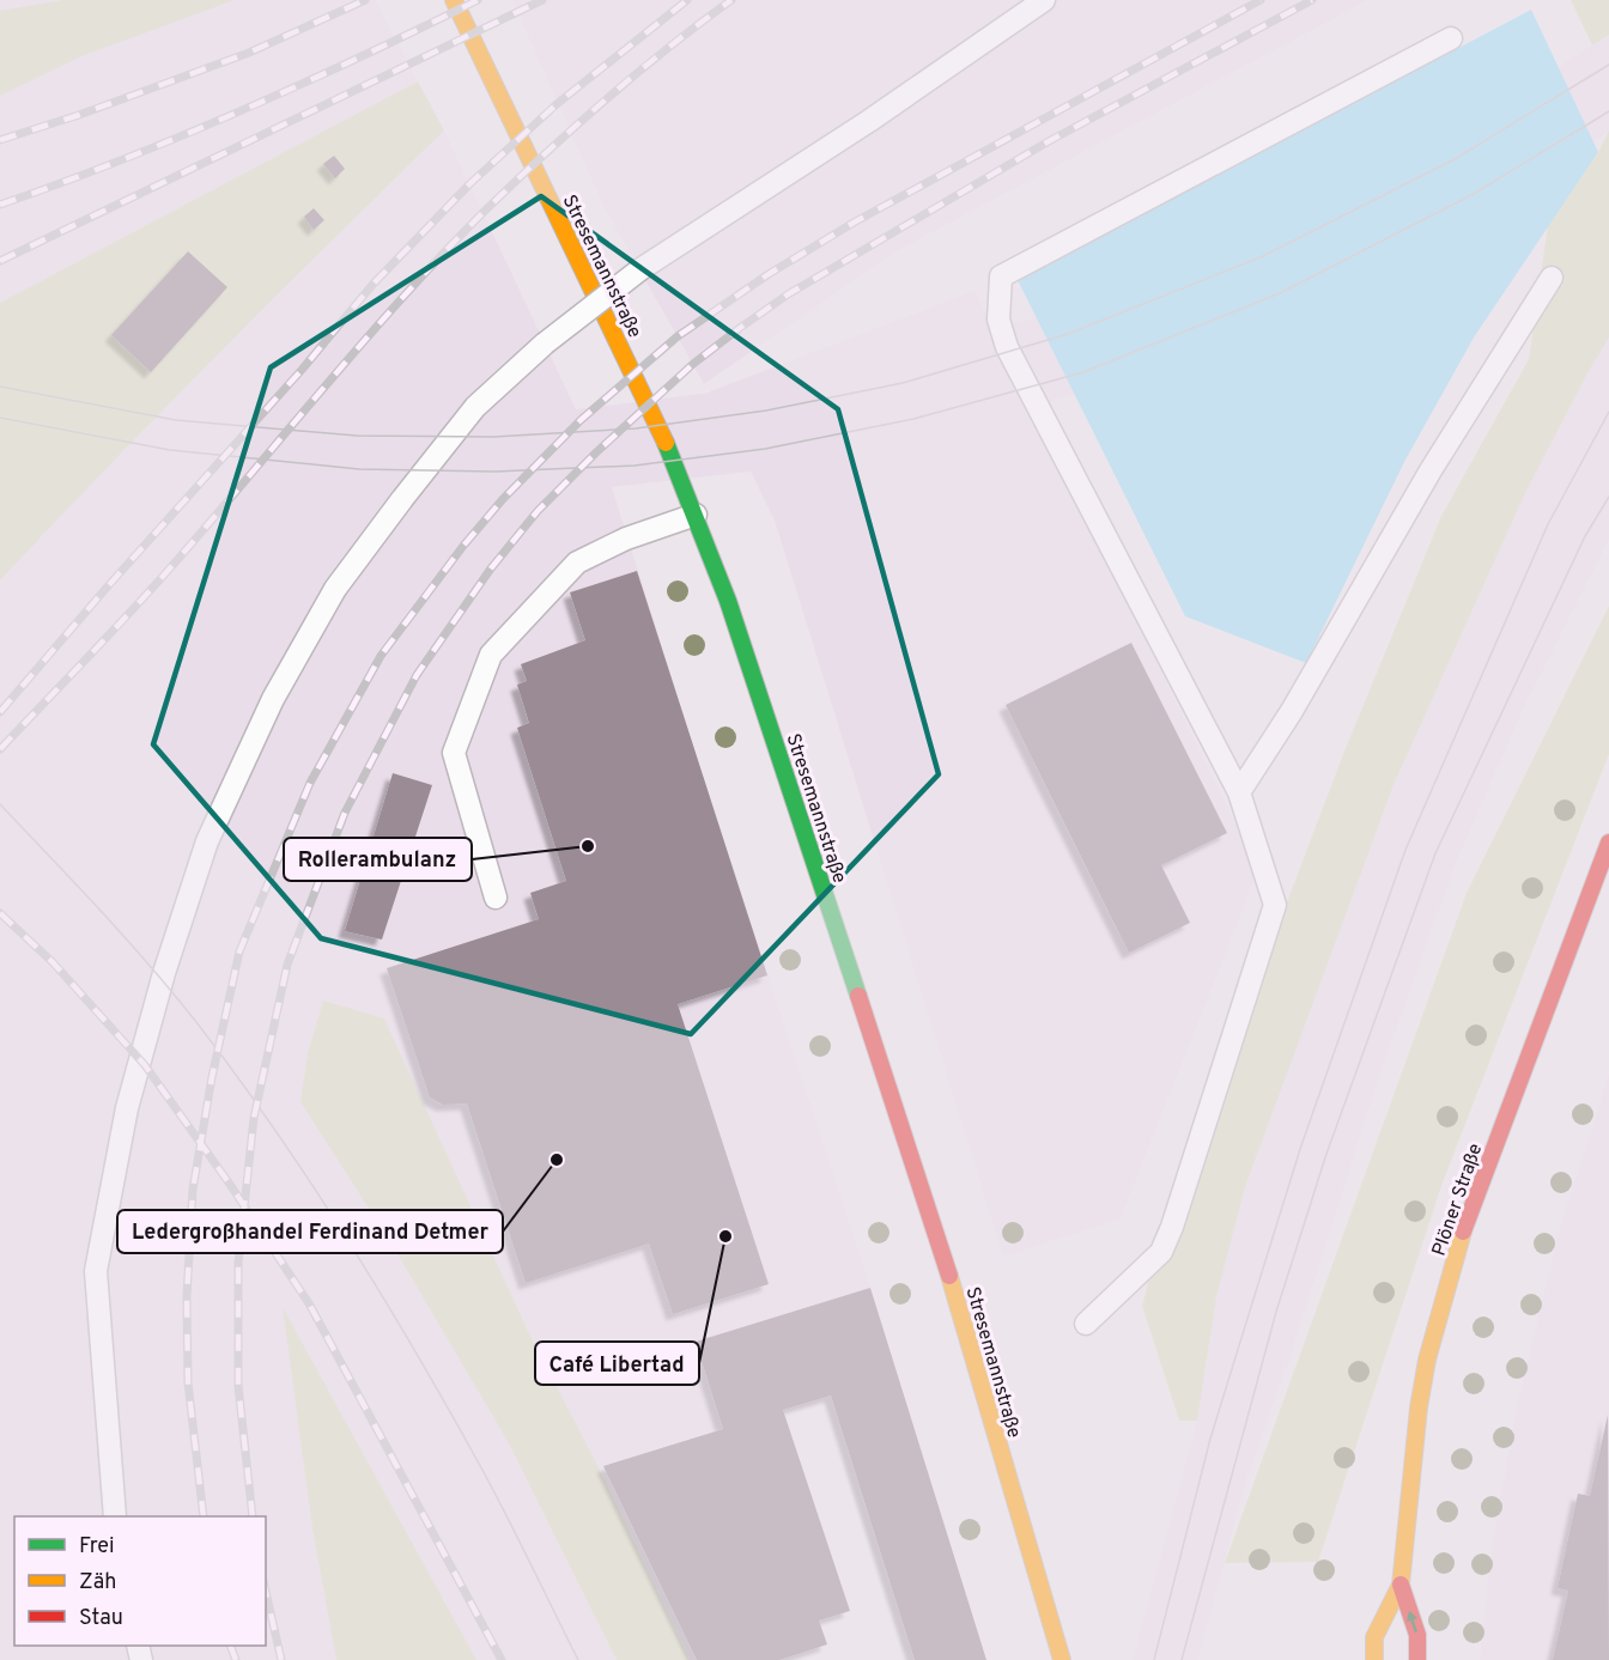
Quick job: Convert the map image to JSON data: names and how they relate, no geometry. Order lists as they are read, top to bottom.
{
  "streets": {
    "main road": ["Stresemannstraße", "Plöner Straße"]
  },
  "places": ["Rollerambulanz", "Ledergroßhandel Ferdinand Detmer", "Café Libertad"],
  "legend": ["Frei", "Zäh", "Stau"]
}
